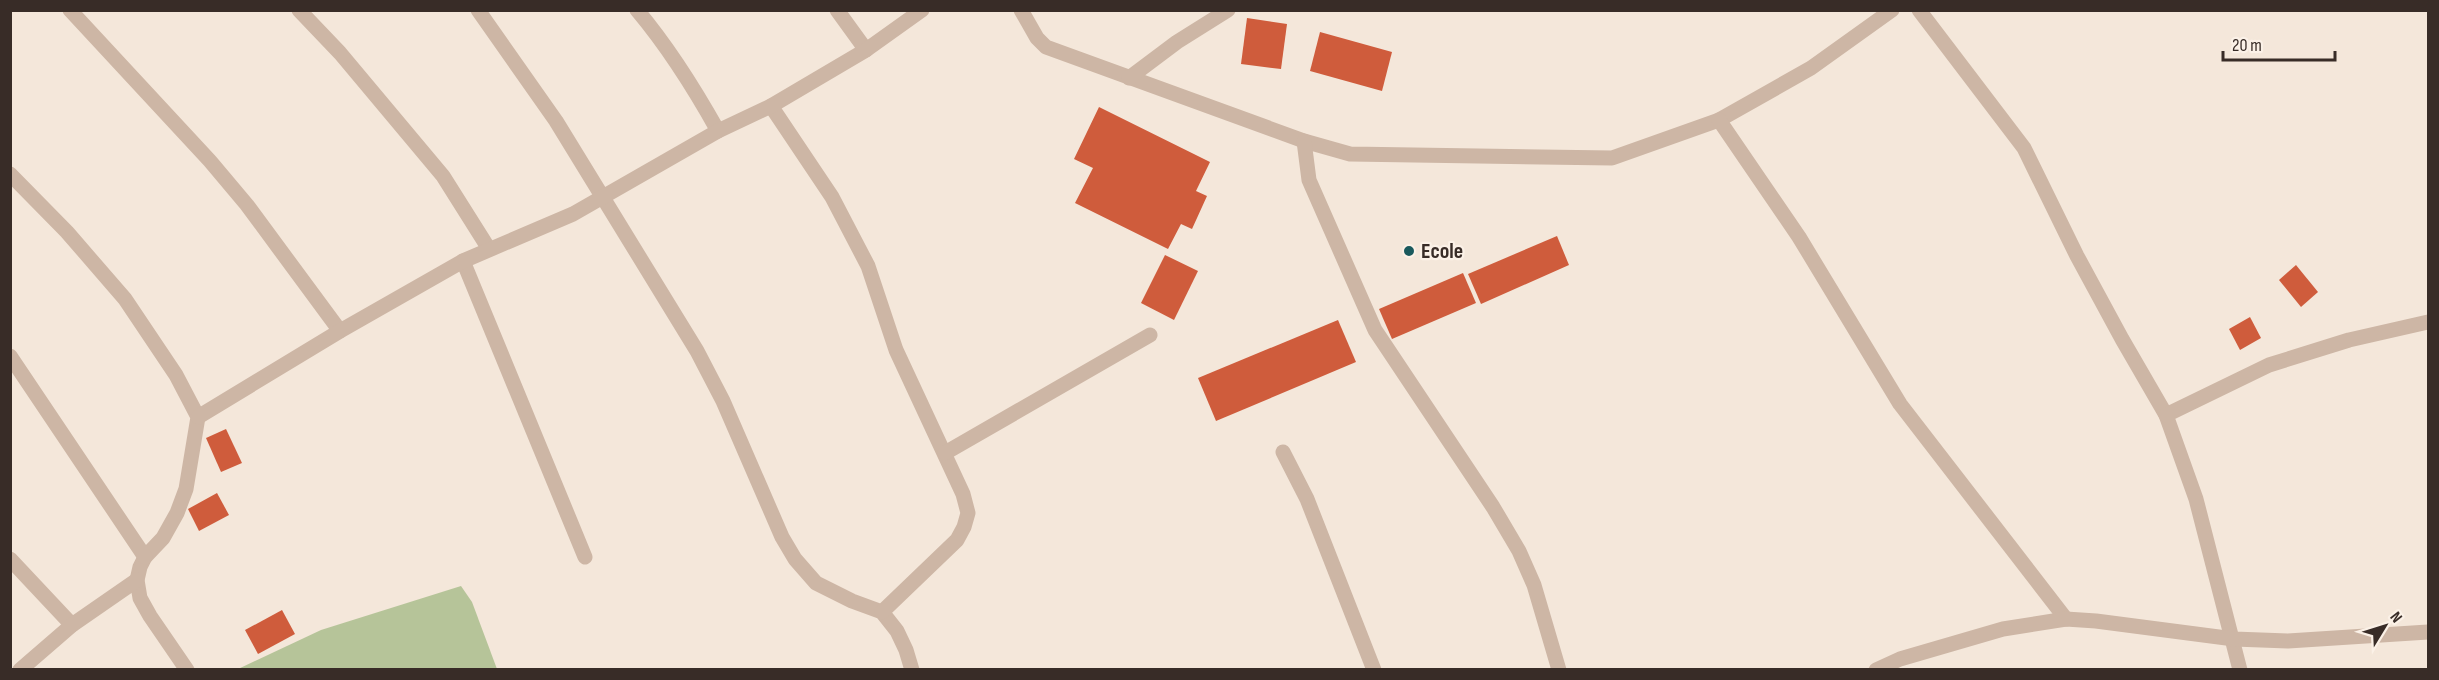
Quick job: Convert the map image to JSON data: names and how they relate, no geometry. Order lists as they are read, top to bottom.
{
  "places": ["Ecole"],
  "scale_bar": "20 m",
  "north": "top right"
}
